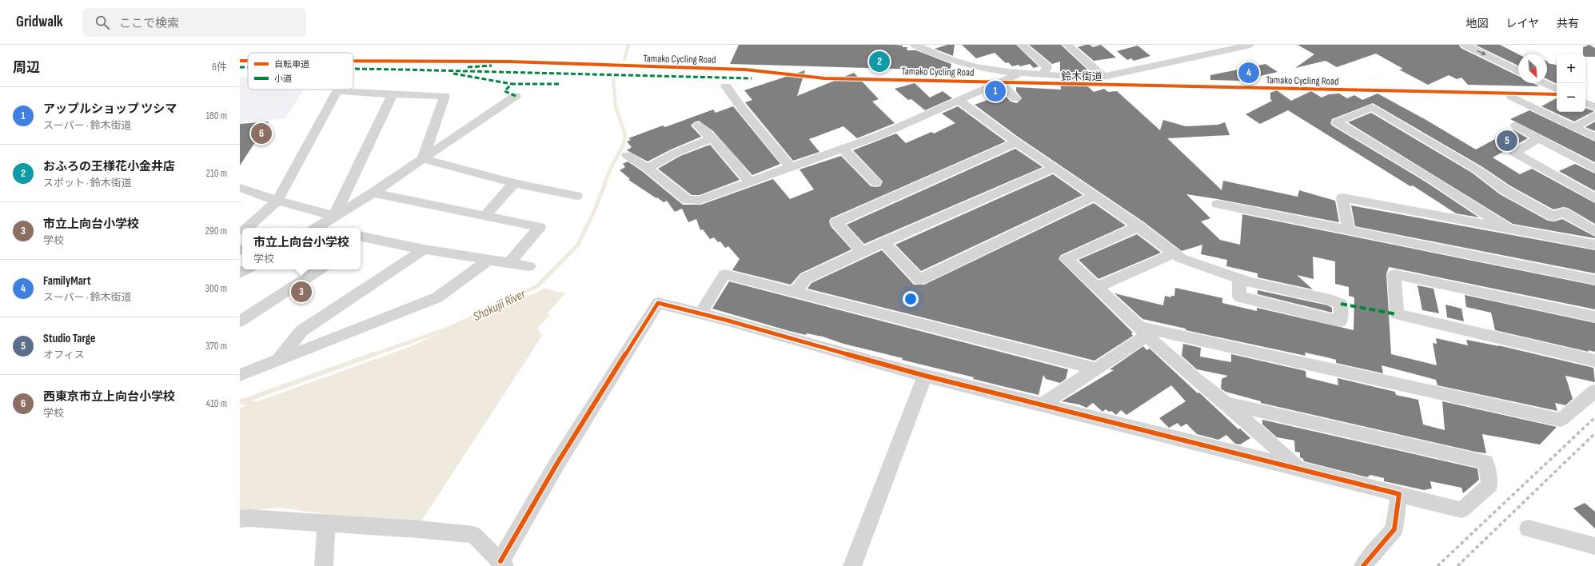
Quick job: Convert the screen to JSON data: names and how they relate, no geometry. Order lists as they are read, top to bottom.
{
  "streets": {
    "street": ["鈴木街道"],
    "cycle path": ["Tamako Cycling Road"]
  },
  "water": ["Shakujii River"],
  "legend": ["自転車道", "小道"],
  "north": "bottom right",
  "page": {
    "header": "Gridwalk",
    "search": "ここで検索",
    "nav": ["地図", "レイヤ", "共有"],
    "heading": ["周辺", "6件"],
    "pins": [
      "2",
      "4",
      "1",
      "6",
      "5",
      "3"
    ],
    "map_buttons": ["+", "−"],
    "list": [
      {
        "mark": "1",
        "name": "アップルショップ ツシマ",
        "note": "スーパー · 鈴木街道",
        "value": "180 m"
      },
      {
        "mark": "2",
        "name": "おふろの王様花小金井店",
        "note": "スポット · 鈴木街道",
        "value": "210 m"
      },
      {
        "mark": "3",
        "name": "市立上向台小学校",
        "note": "学校",
        "value": "290 m"
      },
      {
        "mark": "4",
        "name": "FamilyMart",
        "note": "スーパー · 鈴木街道",
        "value": "300 m"
      },
      {
        "mark": "5",
        "name": "Studio Targe",
        "note": "オフィス",
        "value": "370 m"
      },
      {
        "mark": "6",
        "name": "西東京市立上向台小学校",
        "note": "学校",
        "value": "410 m"
      }
    ],
    "popup": ["市立上向台小学校", "学校"]
  }
}
